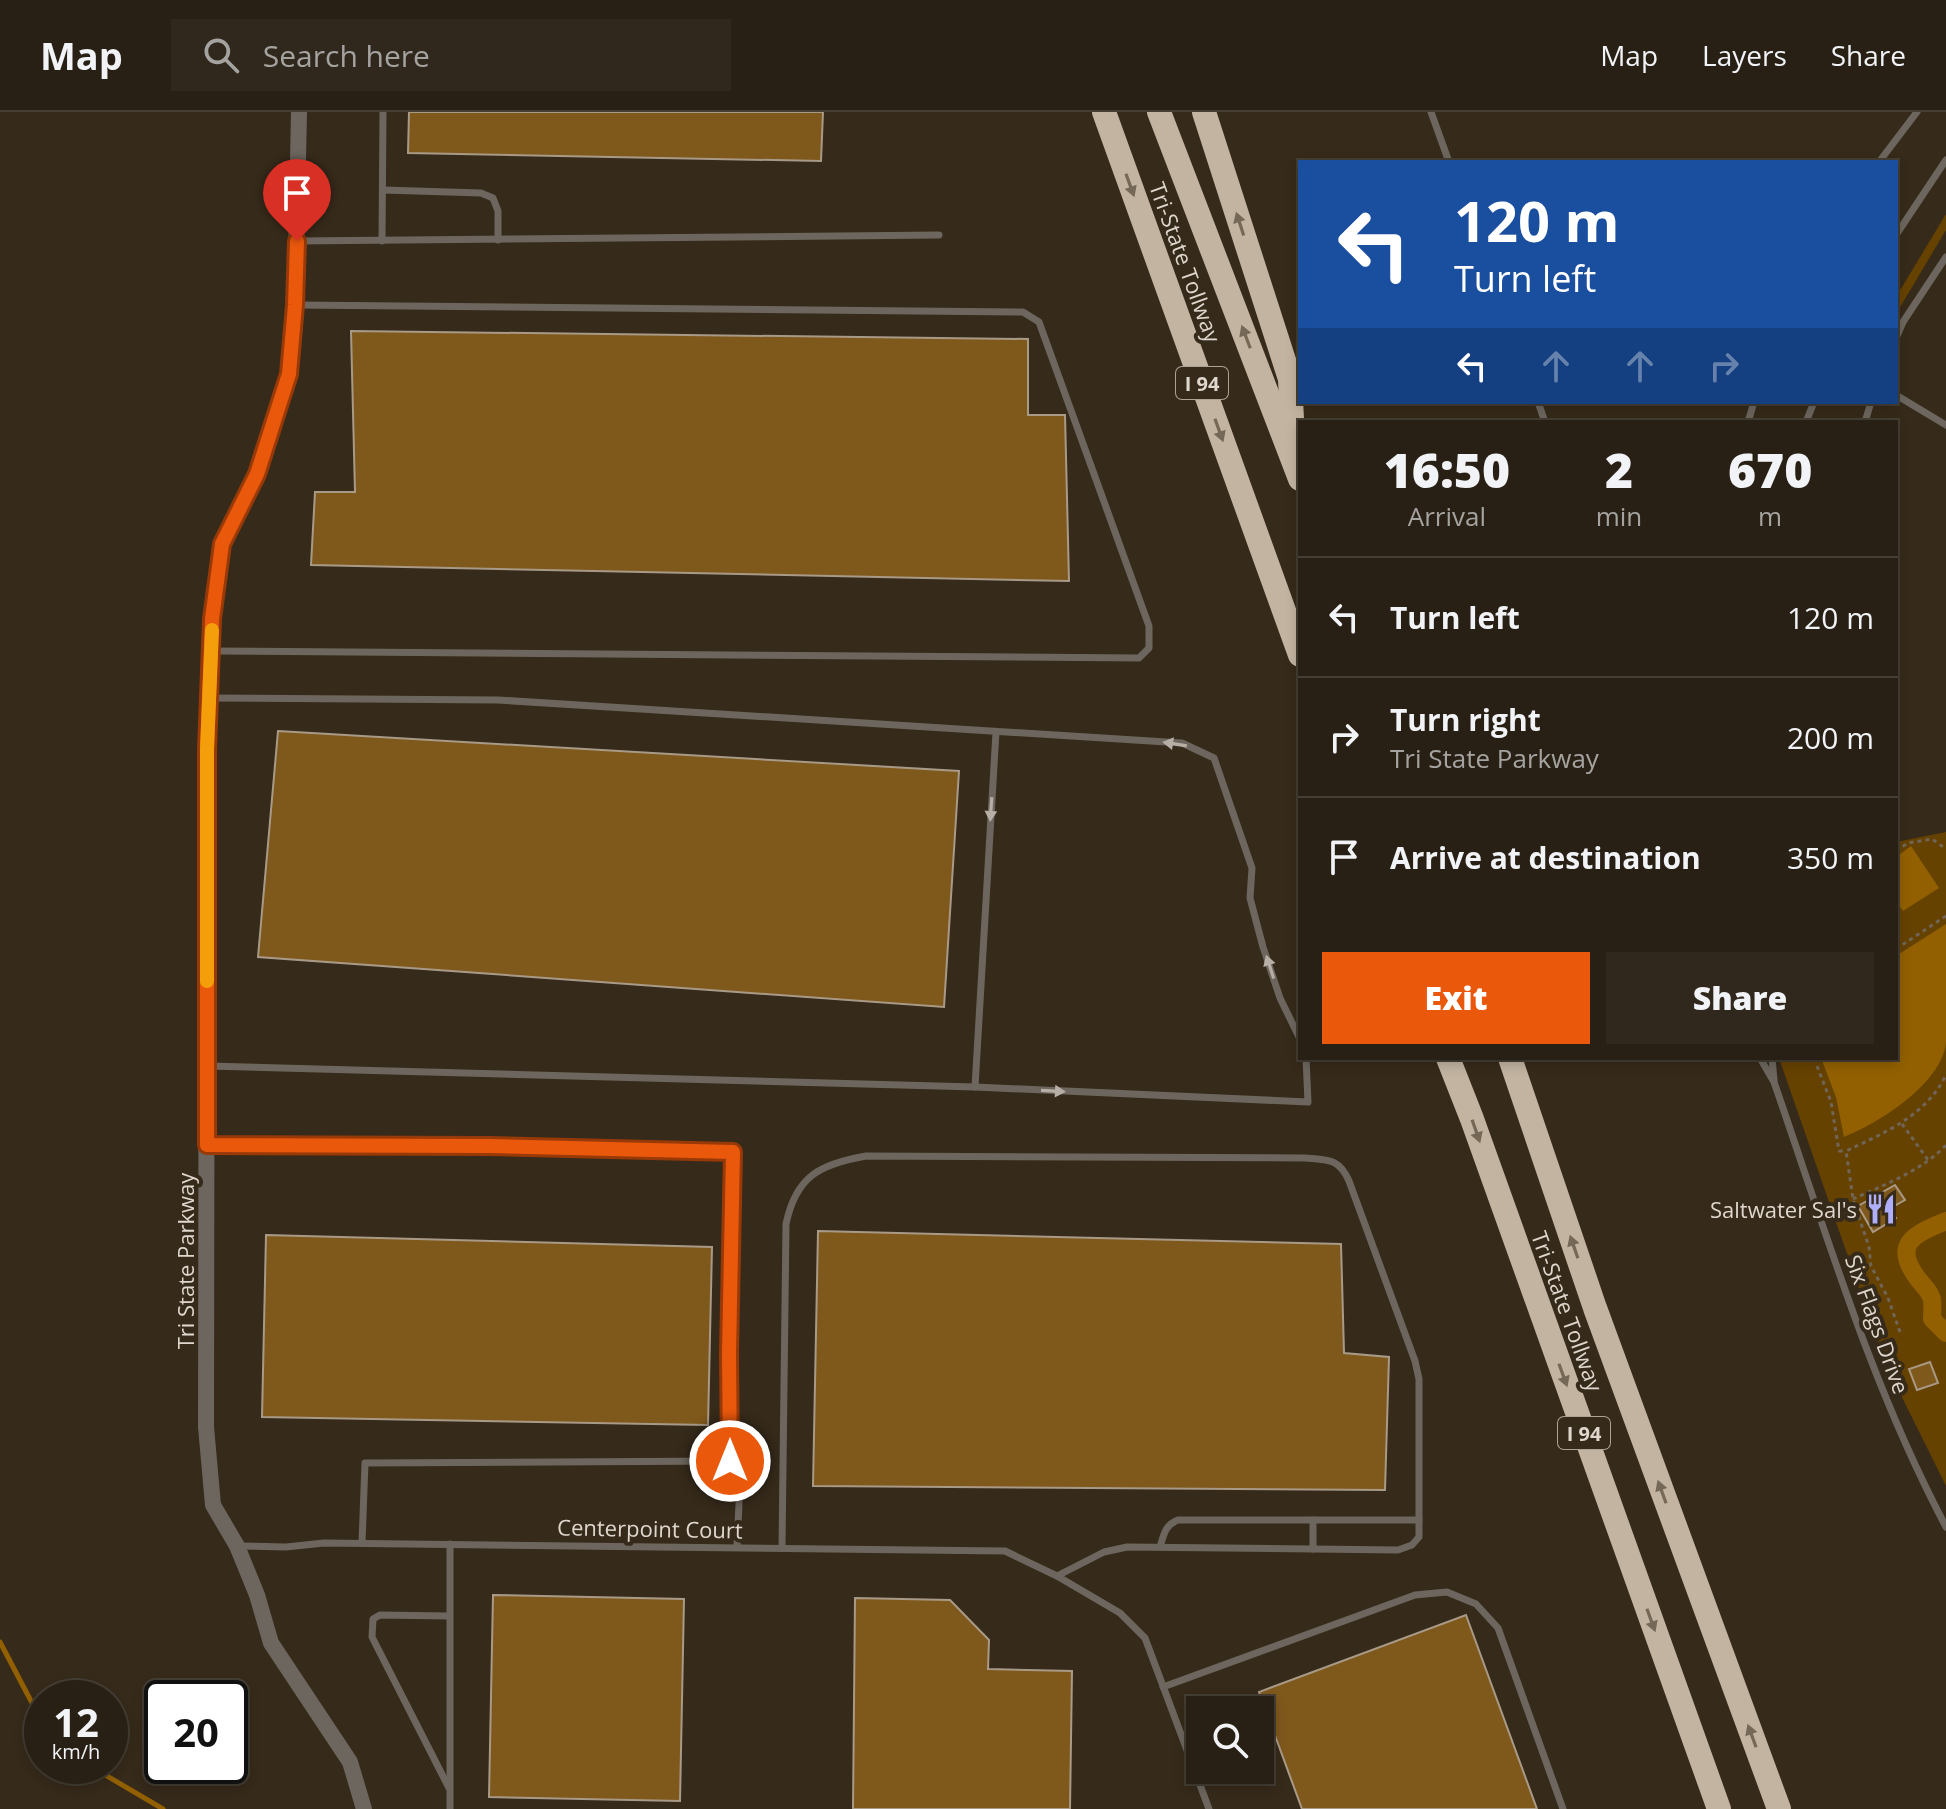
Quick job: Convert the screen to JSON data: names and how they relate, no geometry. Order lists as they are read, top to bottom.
{
  "streets": {
    "highway": ["Tri-State Tollway", "I 94"],
    "street": ["Tri State Parkway"],
    "lane": ["Six Flags Drive", "Centerpoint Court"]
  },
  "crossings": [
    ["Tri State Parkway", "Centerpoint Court"]
  ],
  "places": {
    "restaurant": ["Saltwater Sal's"]
  },
  "page": {
    "header": "Map",
    "search": "Search here",
    "nav": ["Map", "Layers", "Share"],
    "turn": ["120 m", "Turn left"],
    "eta": [
      "16:50",
      "Arrival",
      "2",
      "min",
      "670",
      "m"
    ],
    "list": [
      {
        "name": "Turn left",
        "value": "120 m"
      },
      {
        "name": "Turn right",
        "note": "Tri State Parkway",
        "value": "200 m"
      },
      {
        "name": "Arrive at destination",
        "value": "350 m"
      }
    ],
    "buttons": ["Exit", "Share"],
    "speed": "12 km/h",
    "limit": "20"
  }
}
